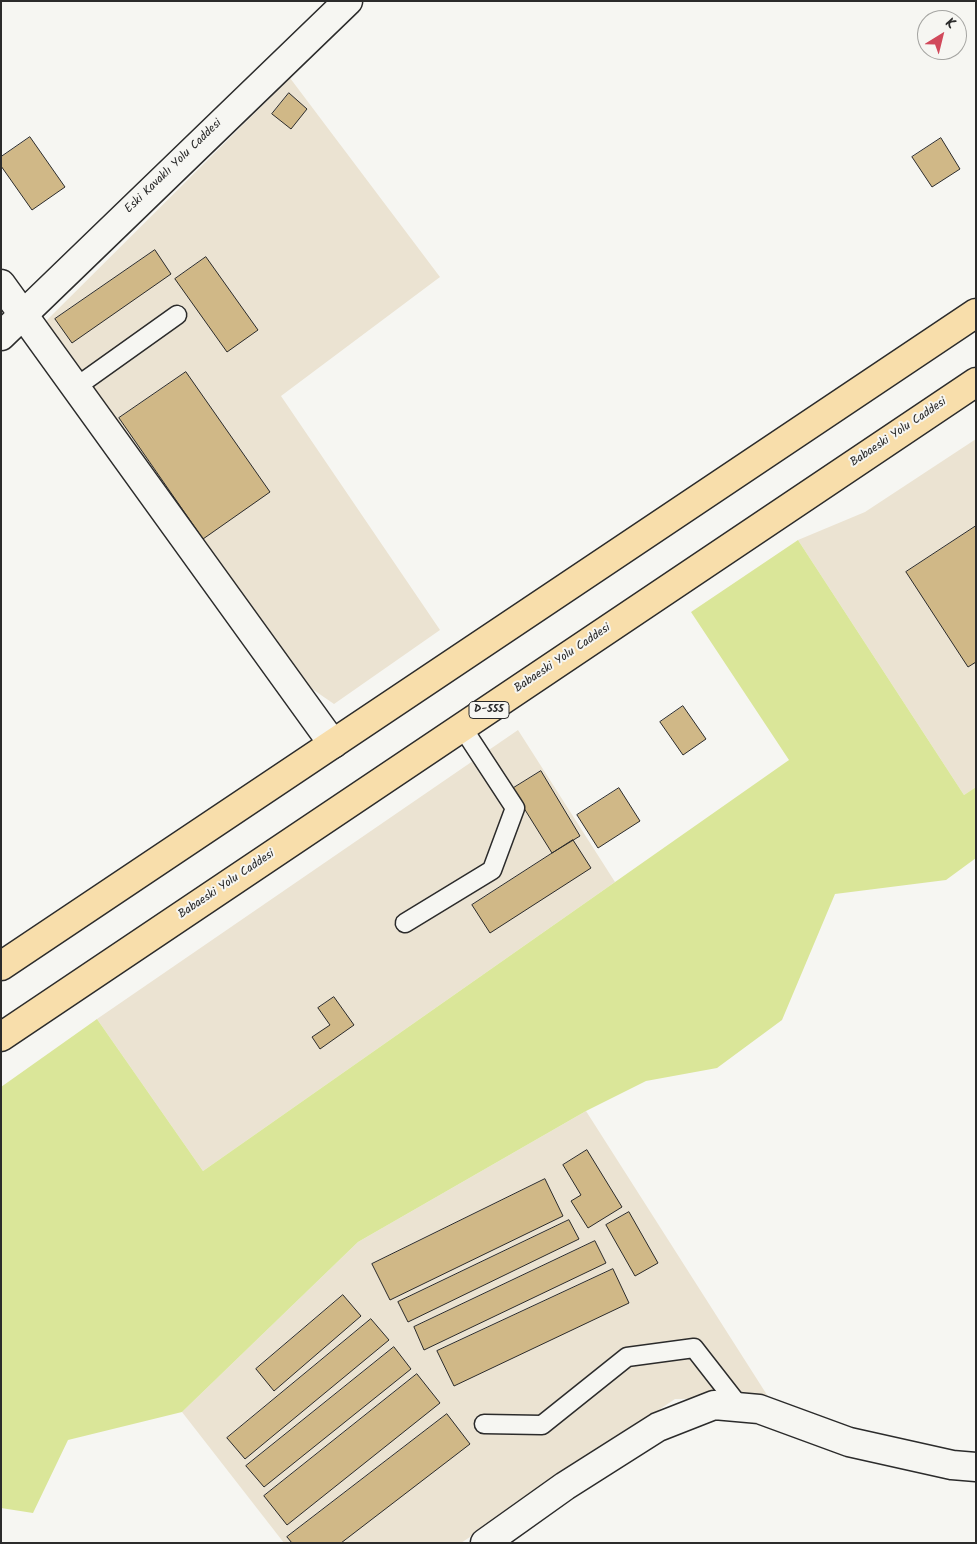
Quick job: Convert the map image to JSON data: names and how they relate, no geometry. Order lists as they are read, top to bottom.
{
  "streets": {
    "highway": ["Babaeski Yolu Caddesi", "D-555"],
    "street": ["Eski Kavaklı Yolu Caddesi"]
  },
  "north": "top right"
}
